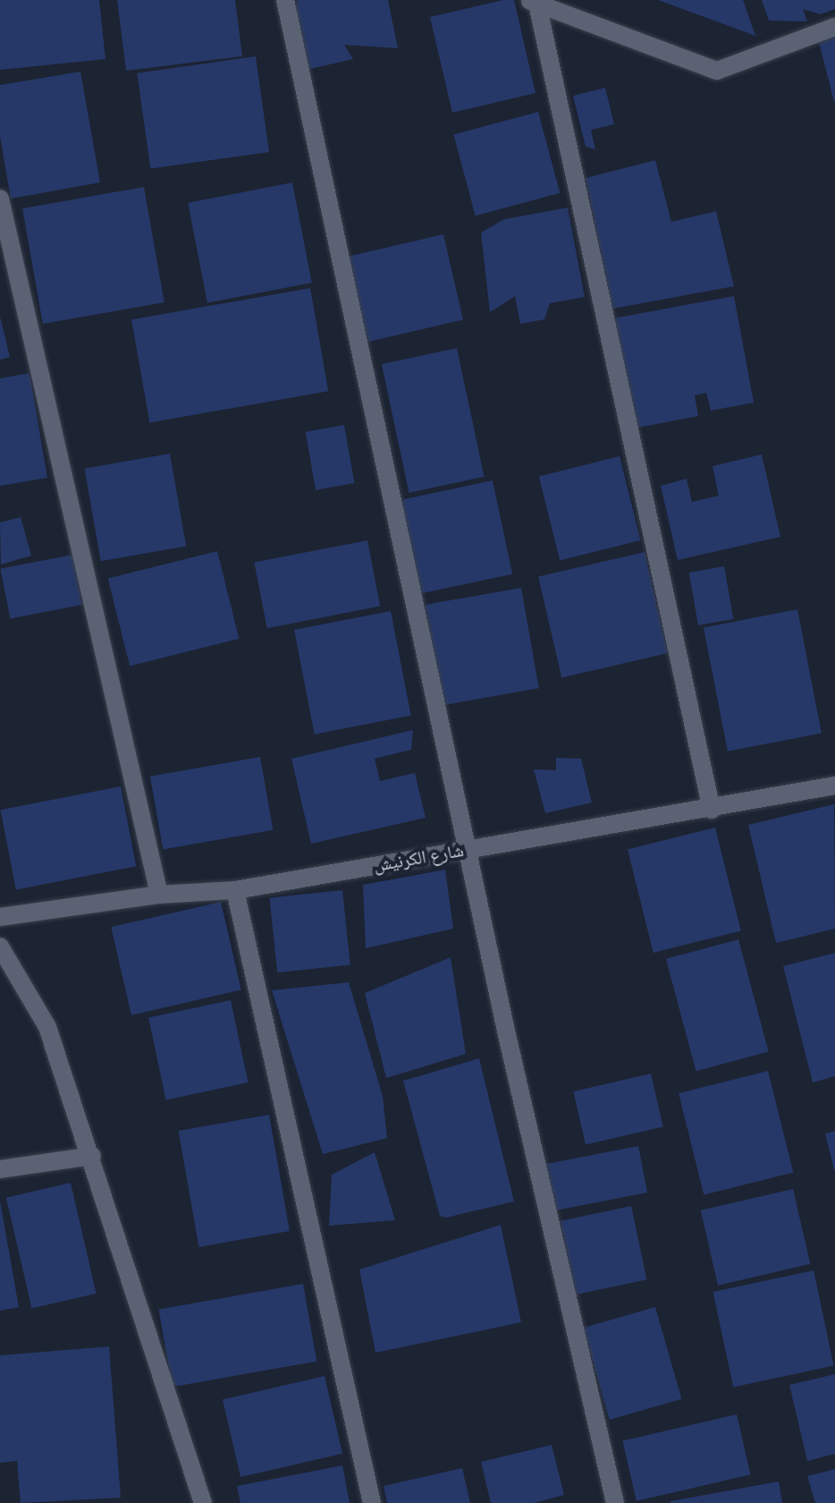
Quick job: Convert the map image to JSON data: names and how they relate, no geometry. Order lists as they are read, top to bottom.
{
  "streets": {
    "street": ["شارع الكرنيش"]
  }
}
